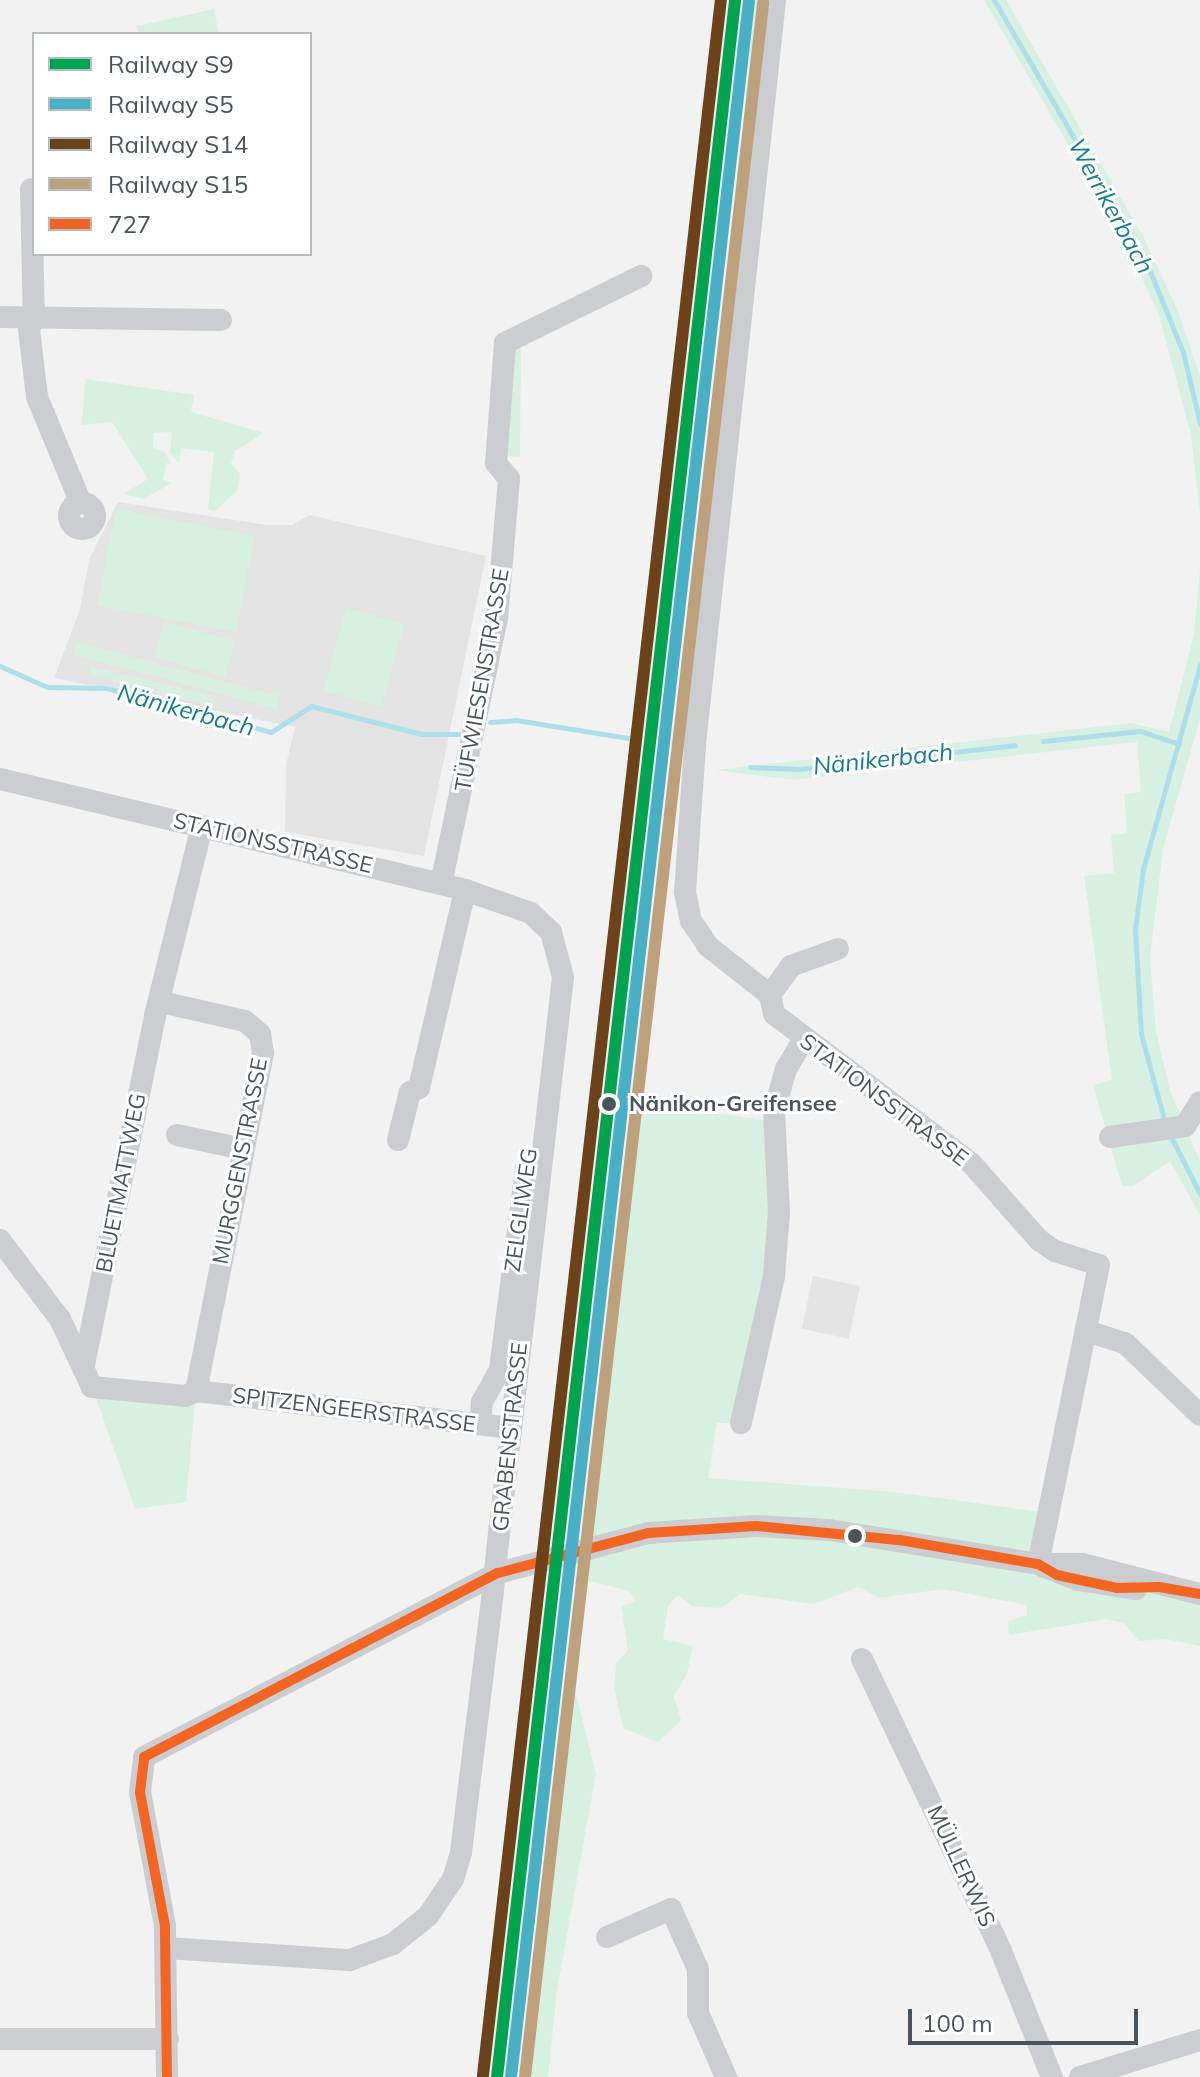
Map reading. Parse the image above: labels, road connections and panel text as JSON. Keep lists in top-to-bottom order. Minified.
{"streets":{"street":["TÜFWIESENSTRASSE","STATIONSSTRASSE","MURGGENSTRASSE","BLUETMATTWEG","ZELGLIWEG","SPITZENGEERSTRASSE","GRABENSTRASSE","MÜLLERWIS"]},"crossings":[["TÜFWIESENSTRASSE","STATIONSSTRASSE"],["STATIONSSTRASSE","BLUETMATTWEG"],["STATIONSSTRASSE","GRABENSTRASSE"],["MURGGENSTRASSE","BLUETMATTWEG"],["MURGGENSTRASSE","SPITZENGEERSTRASSE"],["BLUETMATTWEG","SPITZENGEERSTRASSE"],["ZELGLIWEG","SPITZENGEERSTRASSE"],["ZELGLIWEG","GRABENSTRASSE"],["SPITZENGEERSTRASSE","GRABENSTRASSE"]],"water":["Werrikerbach","Nänikerbach"],"places":["Nänikon-Greifensee"],"lines":["rail line S9","rail line S14","rail line S5","rail line S15","transit line 727"],"legend":["Railway S9","Railway S5","Railway S14","Railway S15","727"],"scale_bar":"100 m"}
